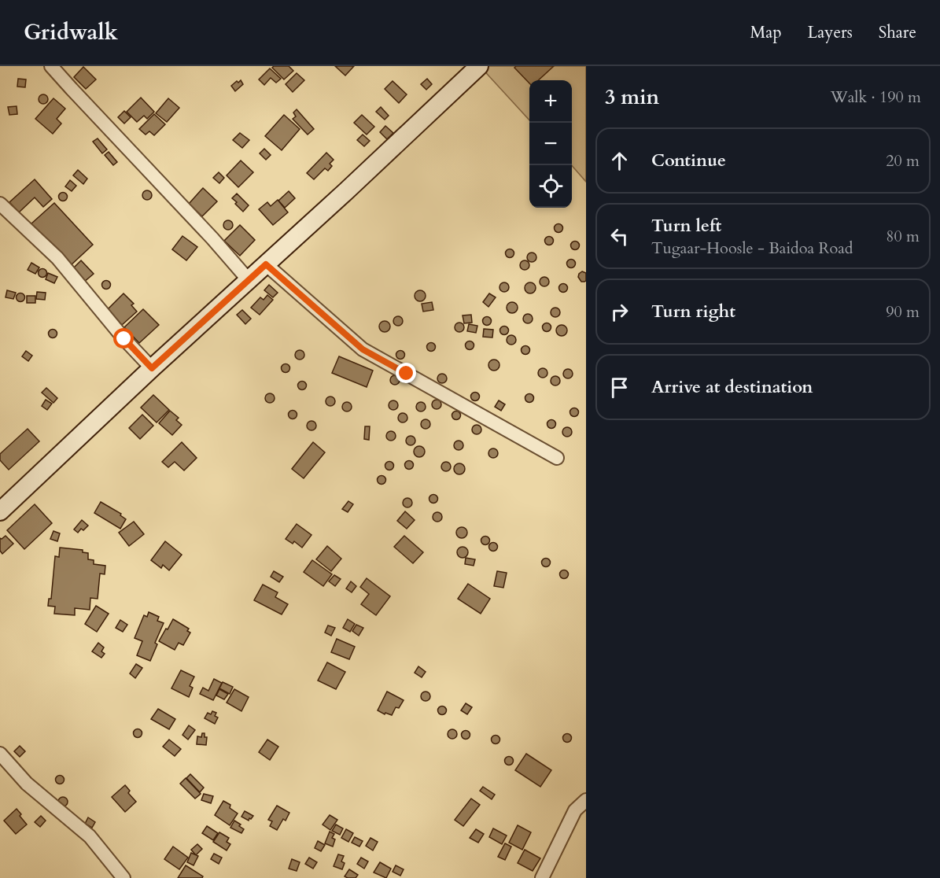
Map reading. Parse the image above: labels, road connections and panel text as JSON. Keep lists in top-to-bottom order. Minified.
{"page":{"header":"Gridwalk","nav":["Map","Layers","Share"],"heading":["3 min","Walk · 190 m"],"map_buttons":["+","−"],"list":[["Continue","20 m"],["Turn left","Tugaar-Hoosle - Baidoa Road","80 m"],["Turn right","90 m"],"Arrive at destination"]}}
